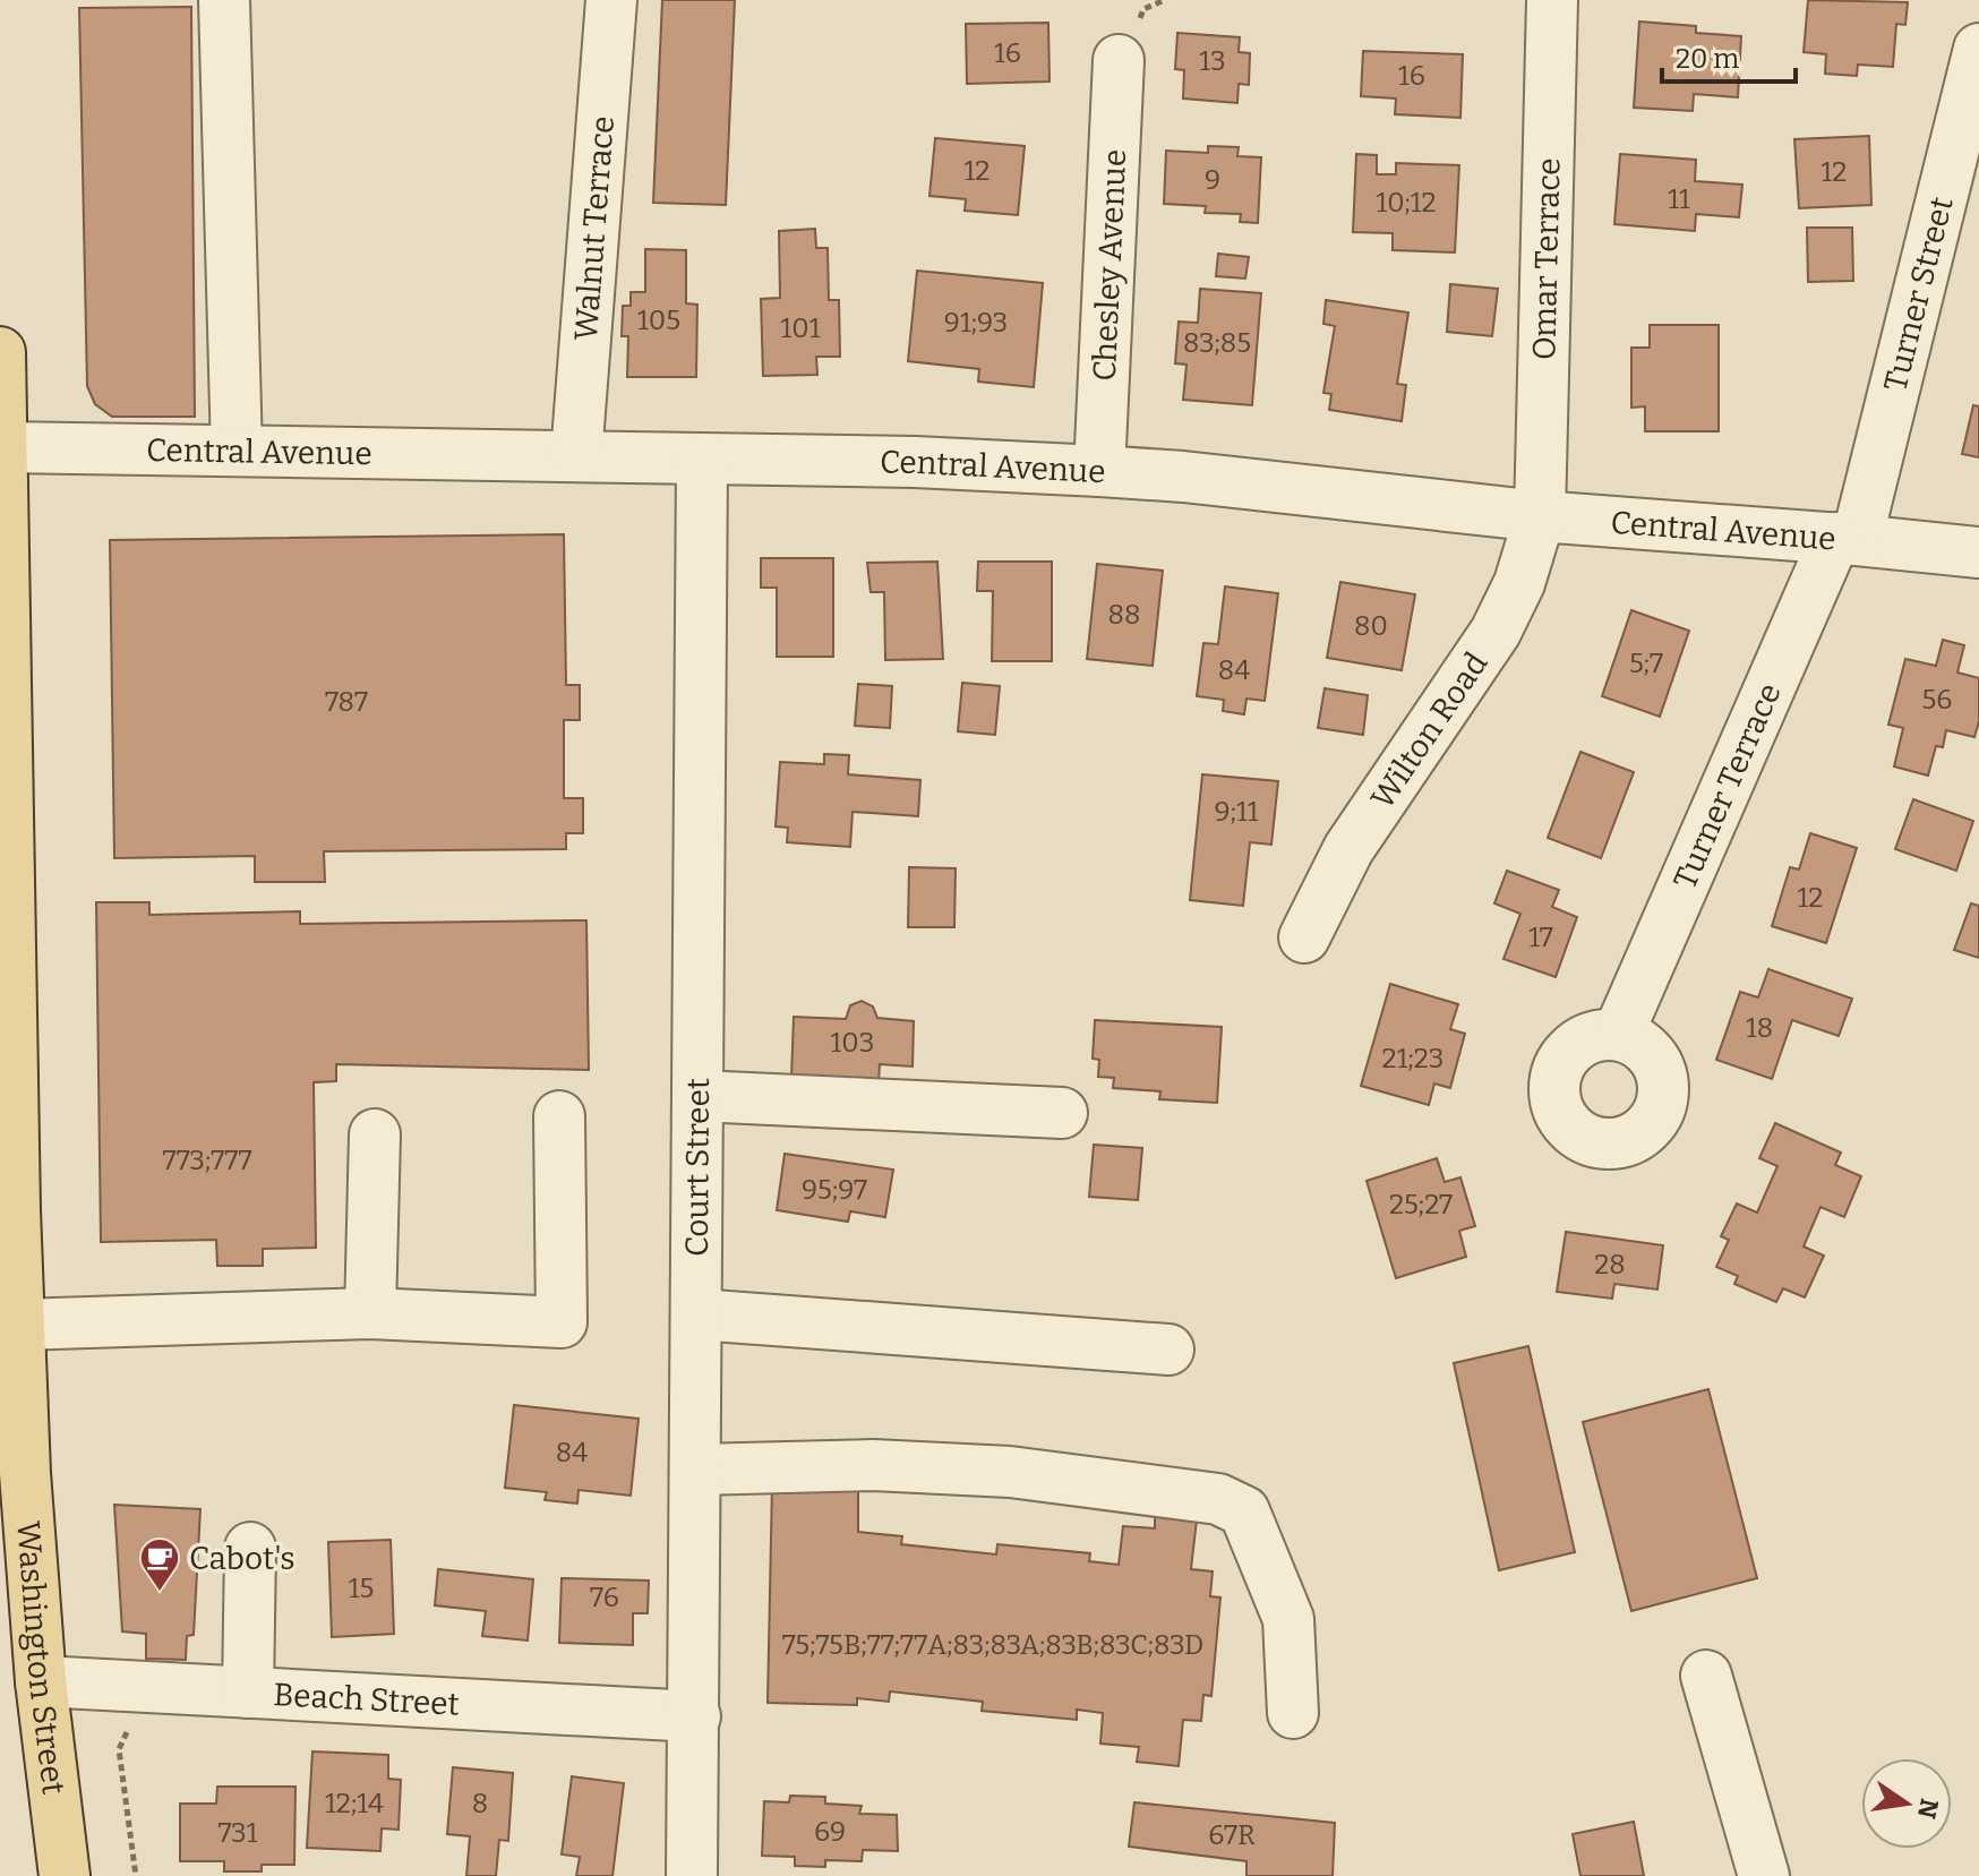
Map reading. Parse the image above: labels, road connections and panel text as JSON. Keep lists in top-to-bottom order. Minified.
{"streets":{"main road":["Washington Street"],"street":["Walnut Terrace","Omar Terrace","Chesley Avenue","Turner Street","Central Avenue","Wilton Road","Turner Terrace","Court Street","Beach Street"]},"crossings":[["Walnut Terrace","Central Avenue"],["Omar Terrace","Central Avenue"],["Omar Terrace","Wilton Road"],["Chesley Avenue","Central Avenue"],["Turner Street","Central Avenue"],["Turner Street","Turner Terrace"],["Central Avenue","Wilton Road"],["Central Avenue","Turner Terrace"],["Central Avenue","Court Street"],["Central Avenue","Washington Street"],["Court Street","Beach Street"],["Washington Street","Beach Street"]],"places":{"cafe":["Cabot's"]},"house_numbers":["16","13","16","12","12","9","11","10;12","105","91;93","101","83;85","88","80","5;7","84","56","787","9;11","12","17","18","103","21;23","773;777","95;97","25;27","28","84","15","76","75;75B;77;77A;83;83A;83B;83C;83D","12;14","8","69","731","67R"],"scale_bar":"20 m","north":"right"}
